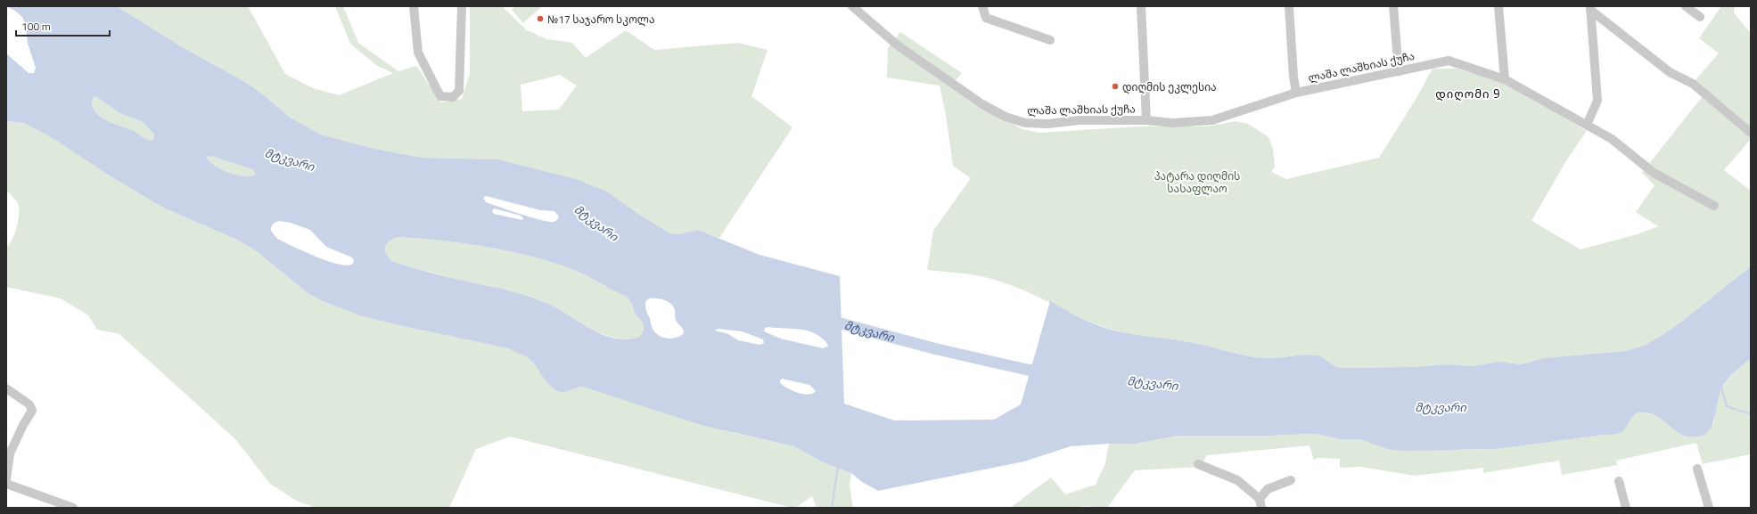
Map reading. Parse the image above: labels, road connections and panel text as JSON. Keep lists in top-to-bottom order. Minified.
{"streets":{"street":["ლაშა ლაშხიას ქუჩა"]},"districts":["დიღომი 9"],"water":["მტკვარი"],"parks":["პატარა დიღმის სასაფლაო"],"places":["№17 საჯარო სკოლა","დიღმის ეკლესია"],"scale_bar":"100 m"}
